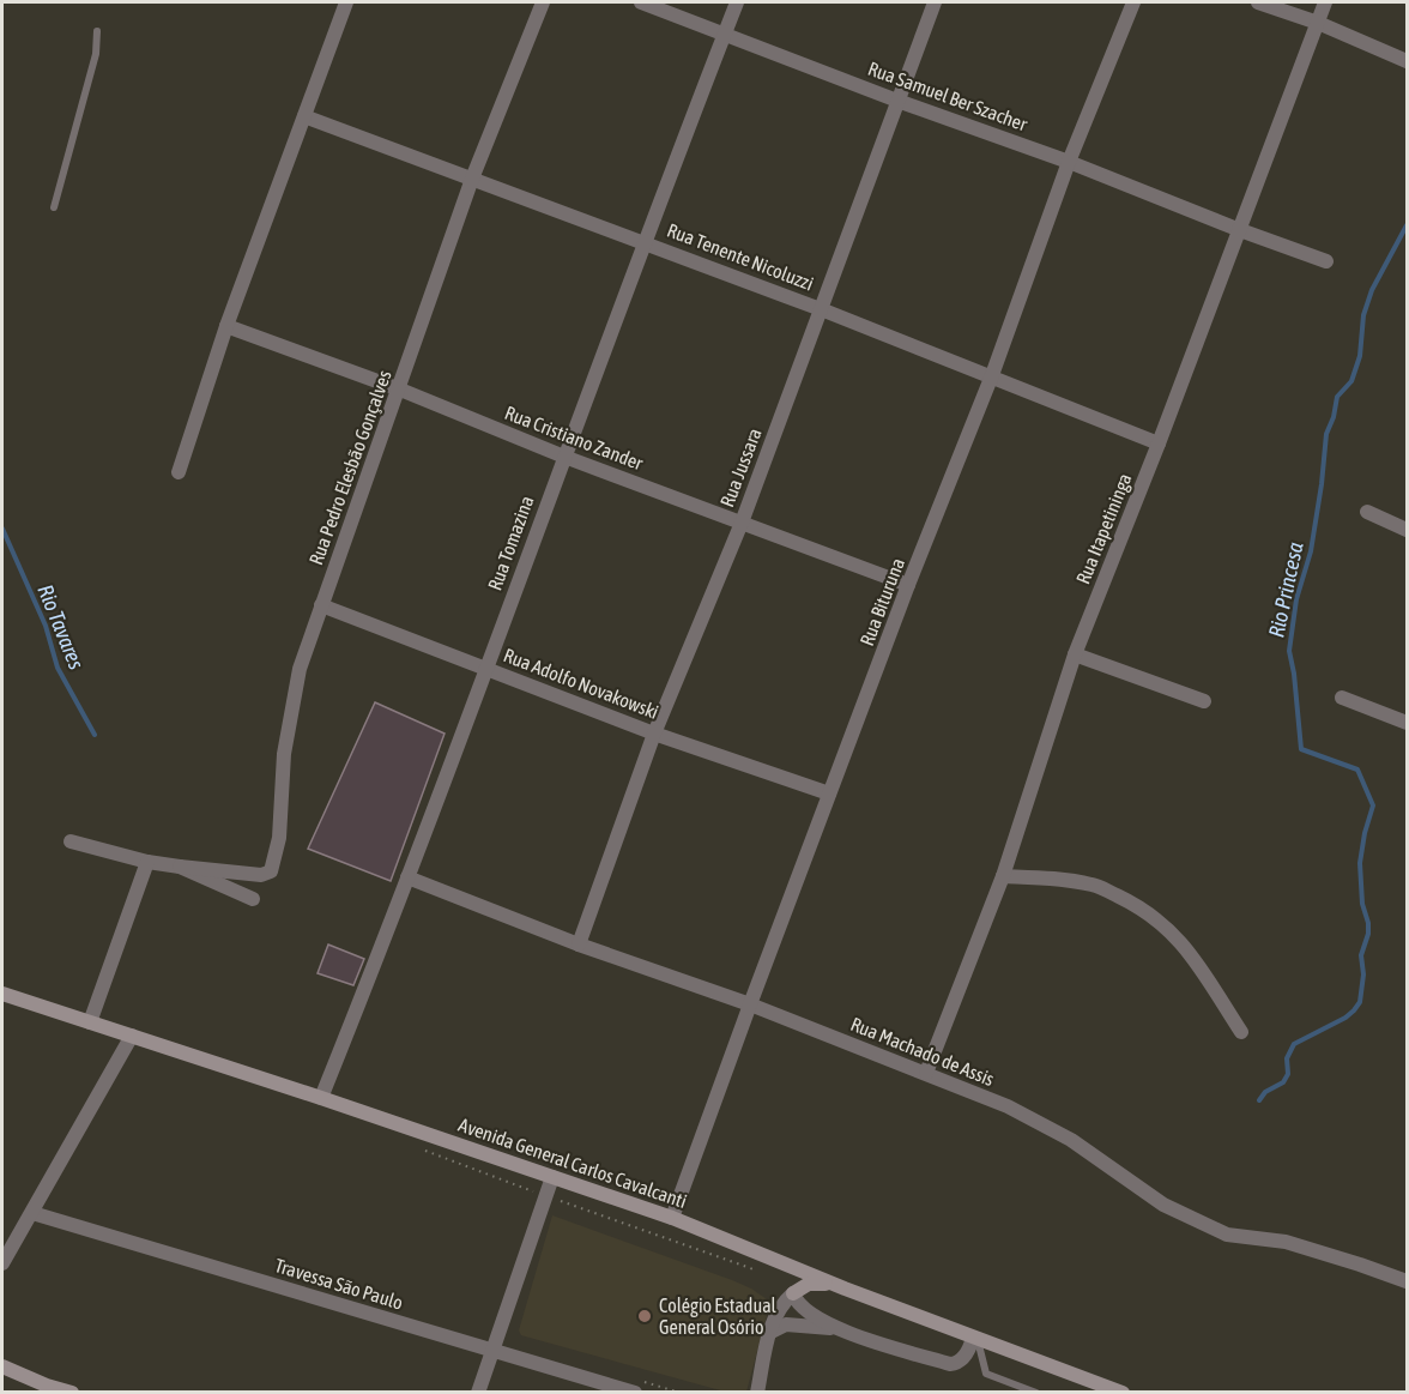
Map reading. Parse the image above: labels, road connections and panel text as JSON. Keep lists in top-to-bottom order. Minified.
{"streets":{"main road":["Avenida General Carlos Cavalcanti"],"street":["Rua Samuel Ber Szacher","Rua Tenente Nicoluzzi","Rua Cristiano Zander","Rua Pedro Elesbão Gonçalves","Rua Jussara","Rua Itapetininga","Rua Tomazina","Rua Bituruna","Rua Adolfo Novakowski","Rua Machado de Assis","Travessa São Paulo"]},"crossings":[["Rua Samuel Ber Szacher","Rua Jussara"],["Rua Samuel Ber Szacher","Rua Itapetininga"],["Rua Samuel Ber Szacher","Rua Tomazina"],["Rua Samuel Ber Szacher","Rua Bituruna"],["Rua Tenente Nicoluzzi","Rua Pedro Elesbão Gonçalves"],["Rua Tenente Nicoluzzi","Rua Jussara"],["Rua Tenente Nicoluzzi","Rua Itapetininga"],["Rua Tenente Nicoluzzi","Rua Tomazina"],["Rua Tenente Nicoluzzi","Rua Bituruna"],["Rua Cristiano Zander","Rua Pedro Elesbão Gonçalves"],["Rua Cristiano Zander","Rua Jussara"],["Rua Cristiano Zander","Rua Tomazina"],["Rua Cristiano Zander","Rua Bituruna"],["Rua Pedro Elesbão Gonçalves","Rua Adolfo Novakowski"],["Rua Jussara","Rua Adolfo Novakowski"],["Rua Jussara","Rua Machado de Assis"],["Rua Itapetininga","Rua Machado de Assis"],["Rua Tomazina","Rua Adolfo Novakowski"],["Rua Tomazina","Rua Machado de Assis"],["Rua Tomazina","Avenida General Carlos Cavalcanti"],["Rua Bituruna","Rua Adolfo Novakowski"],["Rua Bituruna","Rua Machado de Assis"],["Rua Bituruna","Avenida General Carlos Cavalcanti"]],"water":["Rio Princesa","Rio Tavares"],"places":["Colégio Estadual General Osório"]}
